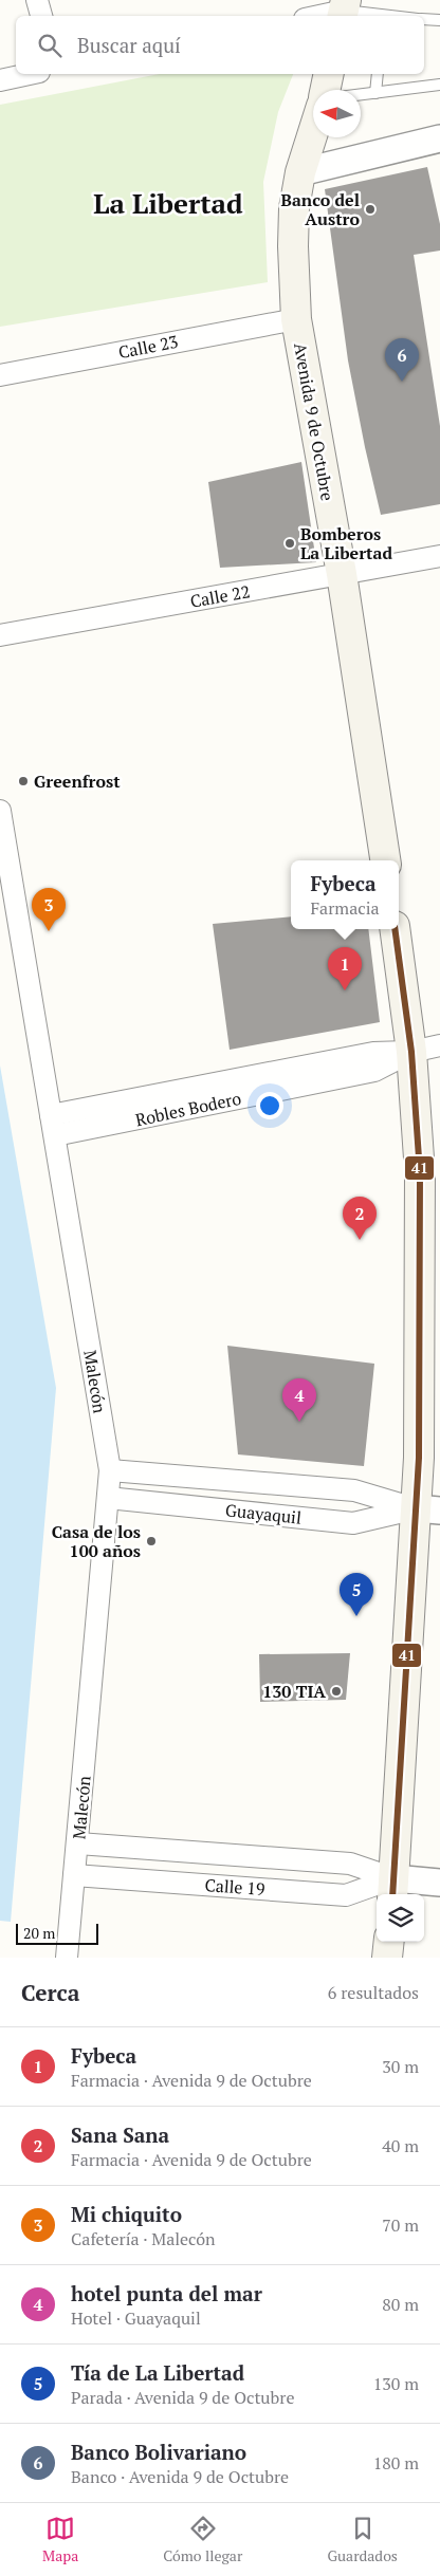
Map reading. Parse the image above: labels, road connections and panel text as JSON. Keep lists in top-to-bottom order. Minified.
{"streets":{"main road":["Avenida 9 de Octubre"],"street":["Calle 23","Calle 22","Robles Bodero","Malecón","Guayaquil","Calle 19"]},"crossings":[["Calle 23","Avenida 9 de Octubre"],["Avenida 9 de Octubre","Calle 22"],["Robles Bodero","Malecón"],["Malecón","Guayaquil"],["Malecón","Calle 19"]],"districts":["La Libertad"],"places":["Banco del Austro","Bomberos La Libertad","Greenfrost","Casa de los 100 años","130 TIA"],"lines":["transit line 41"],"scale_bar":"20 m","north":"left","page":{"search":"Buscar aquí","pins":["6","3","1","2","4","5"],"popup":["Fybeca","Farmacia"],"scale":"20 m","heading":["Cerca","6 resultados"],"list":[{"mark":"1","name":"Fybeca","note":"Farmacia · Avenida 9 de Octubre","value":"30 m"},{"mark":"2","name":"Sana Sana","note":"Farmacia · Avenida 9 de Octubre","value":"40 m"},{"mark":"3","name":"Mi chiquito","note":"Cafetería · Malecón","value":"70 m"},{"mark":"4","name":"hotel punta del mar","note":"Hotel · Guayaquil","value":"80 m"},{"mark":"5","name":"Tía de La Libertad","note":"Parada · Avenida 9 de Octubre","value":"130 m"},{"mark":"6","name":"Banco Bolivariano","note":"Banco · Avenida 9 de Octubre","value":"180 m"}],"nav":["Mapa","Cómo llegar","Guardados"]}}
